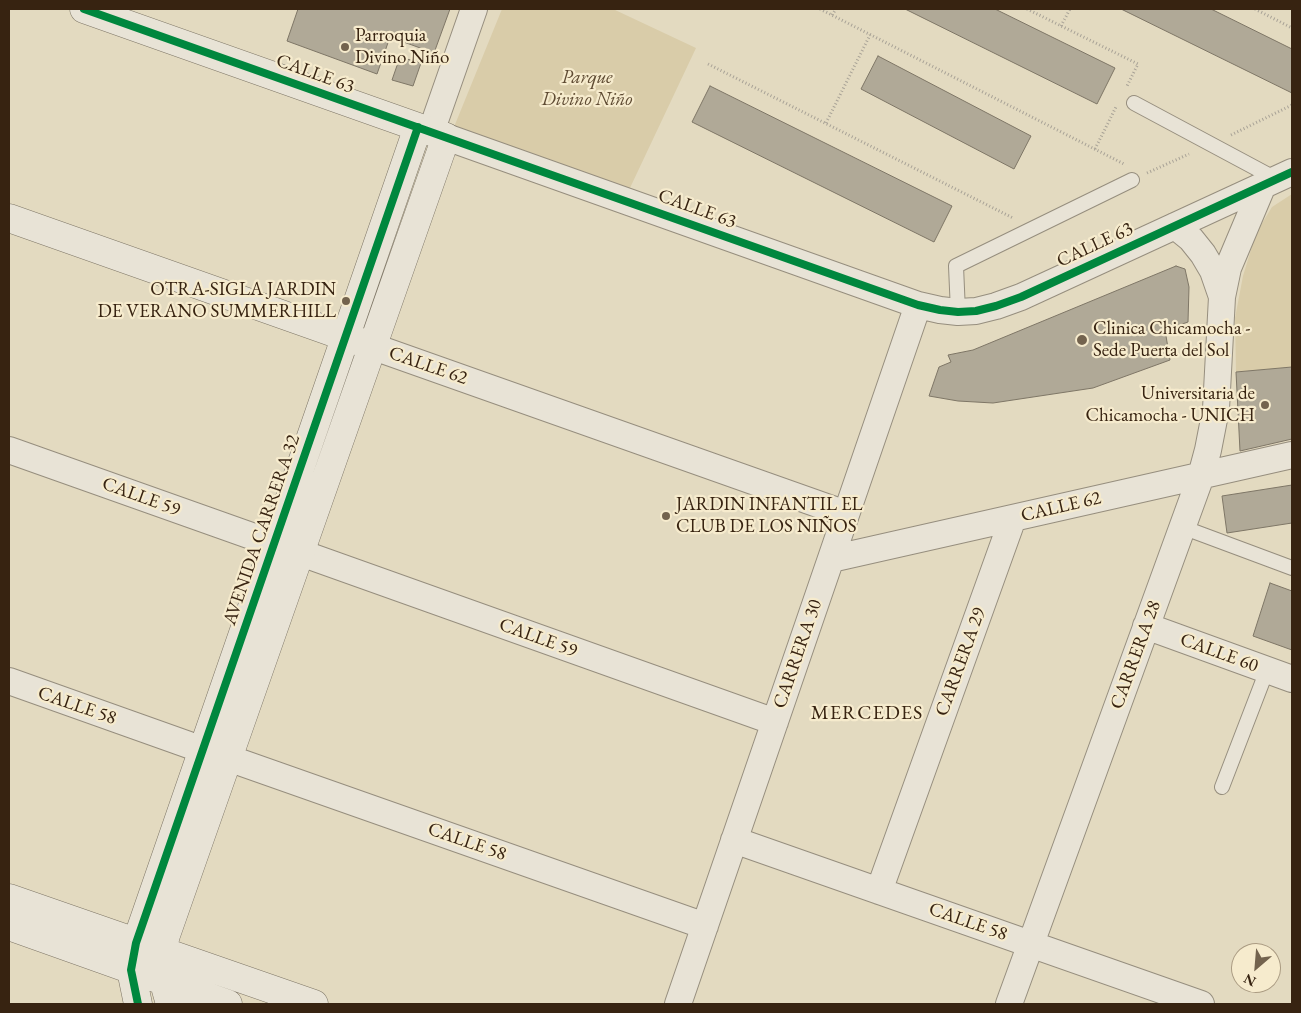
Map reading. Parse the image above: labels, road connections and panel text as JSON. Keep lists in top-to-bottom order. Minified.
{"streets":{"street":["CALLE 63","CALLE 62","CALLE 59","AVENIDA CARRERA 32","CALLE 60","CARRERA 30","CARRERA 28","CARRERA 29","CALLE 58"]},"crossings":[["CALLE 63","AVENIDA CARRERA 32"],["CALLE 63","CARRERA 30"],["CALLE 63","CARRERA 28"],["CALLE 62","AVENIDA CARRERA 32"],["CALLE 62","CARRERA 30"],["CALLE 62","CARRERA 28"],["CALLE 62","CARRERA 29"],["CALLE 59","AVENIDA CARRERA 32"],["CALLE 59","CARRERA 30"],["AVENIDA CARRERA 32","CALLE 58"],["CALLE 60","CARRERA 28"],["CARRERA 30","CALLE 58"],["CARRERA 28","CALLE 58"],["CARRERA 29","CALLE 58"]],"districts":["MERCEDES"],"parks":["Parque Divino Niño"],"places":["Parroquia Divino Niño","OTRA-SIGLA JARDIN DE VERANO SUMMERHILL","Clinica Chicamocha - Sede Puerta del Sol","Universitaria de Chicamocha - UNICH","JARDIN INFANTIL EL CLUB DE LOS NIÑOS"],"north":"bottom left"}
